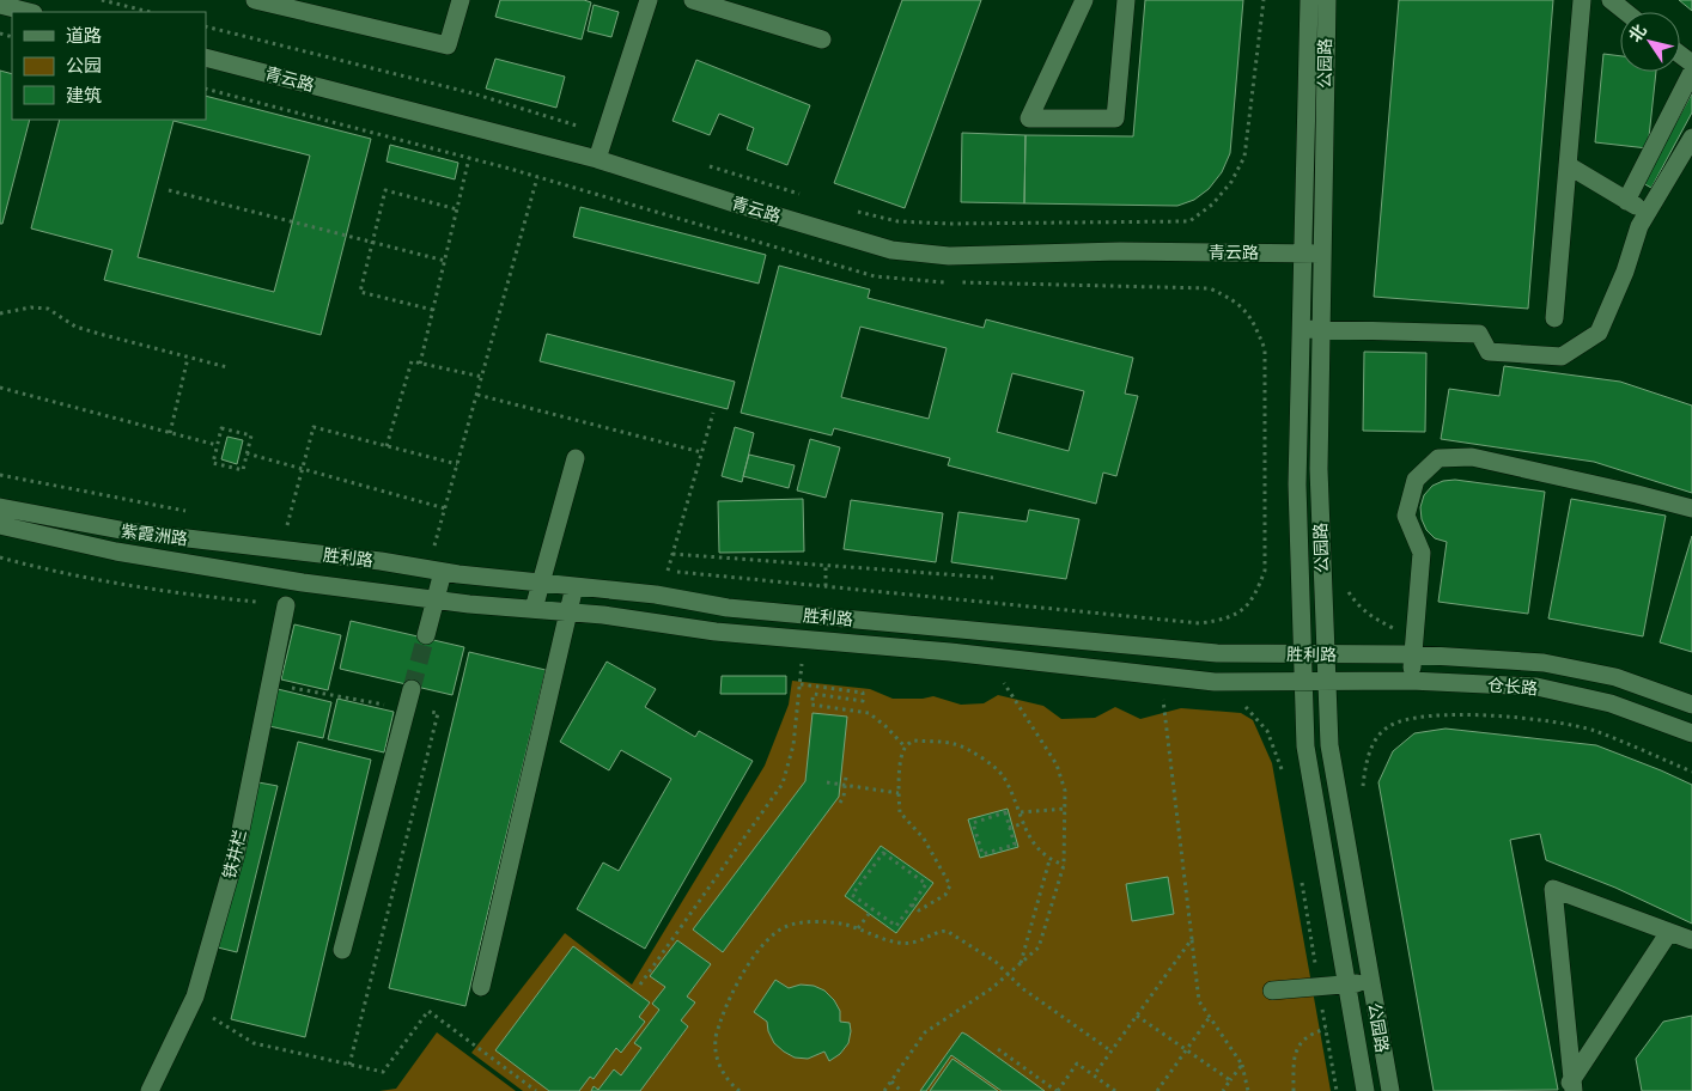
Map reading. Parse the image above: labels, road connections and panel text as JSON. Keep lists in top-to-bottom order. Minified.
{"streets":{"street":["公园路","青云路","紫霞洲路","胜利路","仓长路","铁井栏"]},"crossings":[["公园路","青云路"],["公园路","胜利路"],["公园路","仓长路"],["紫霞洲路","胜利路"],["胜利路","仓长路"]],"legend":["道路","公园","建筑"],"north":"top left"}
